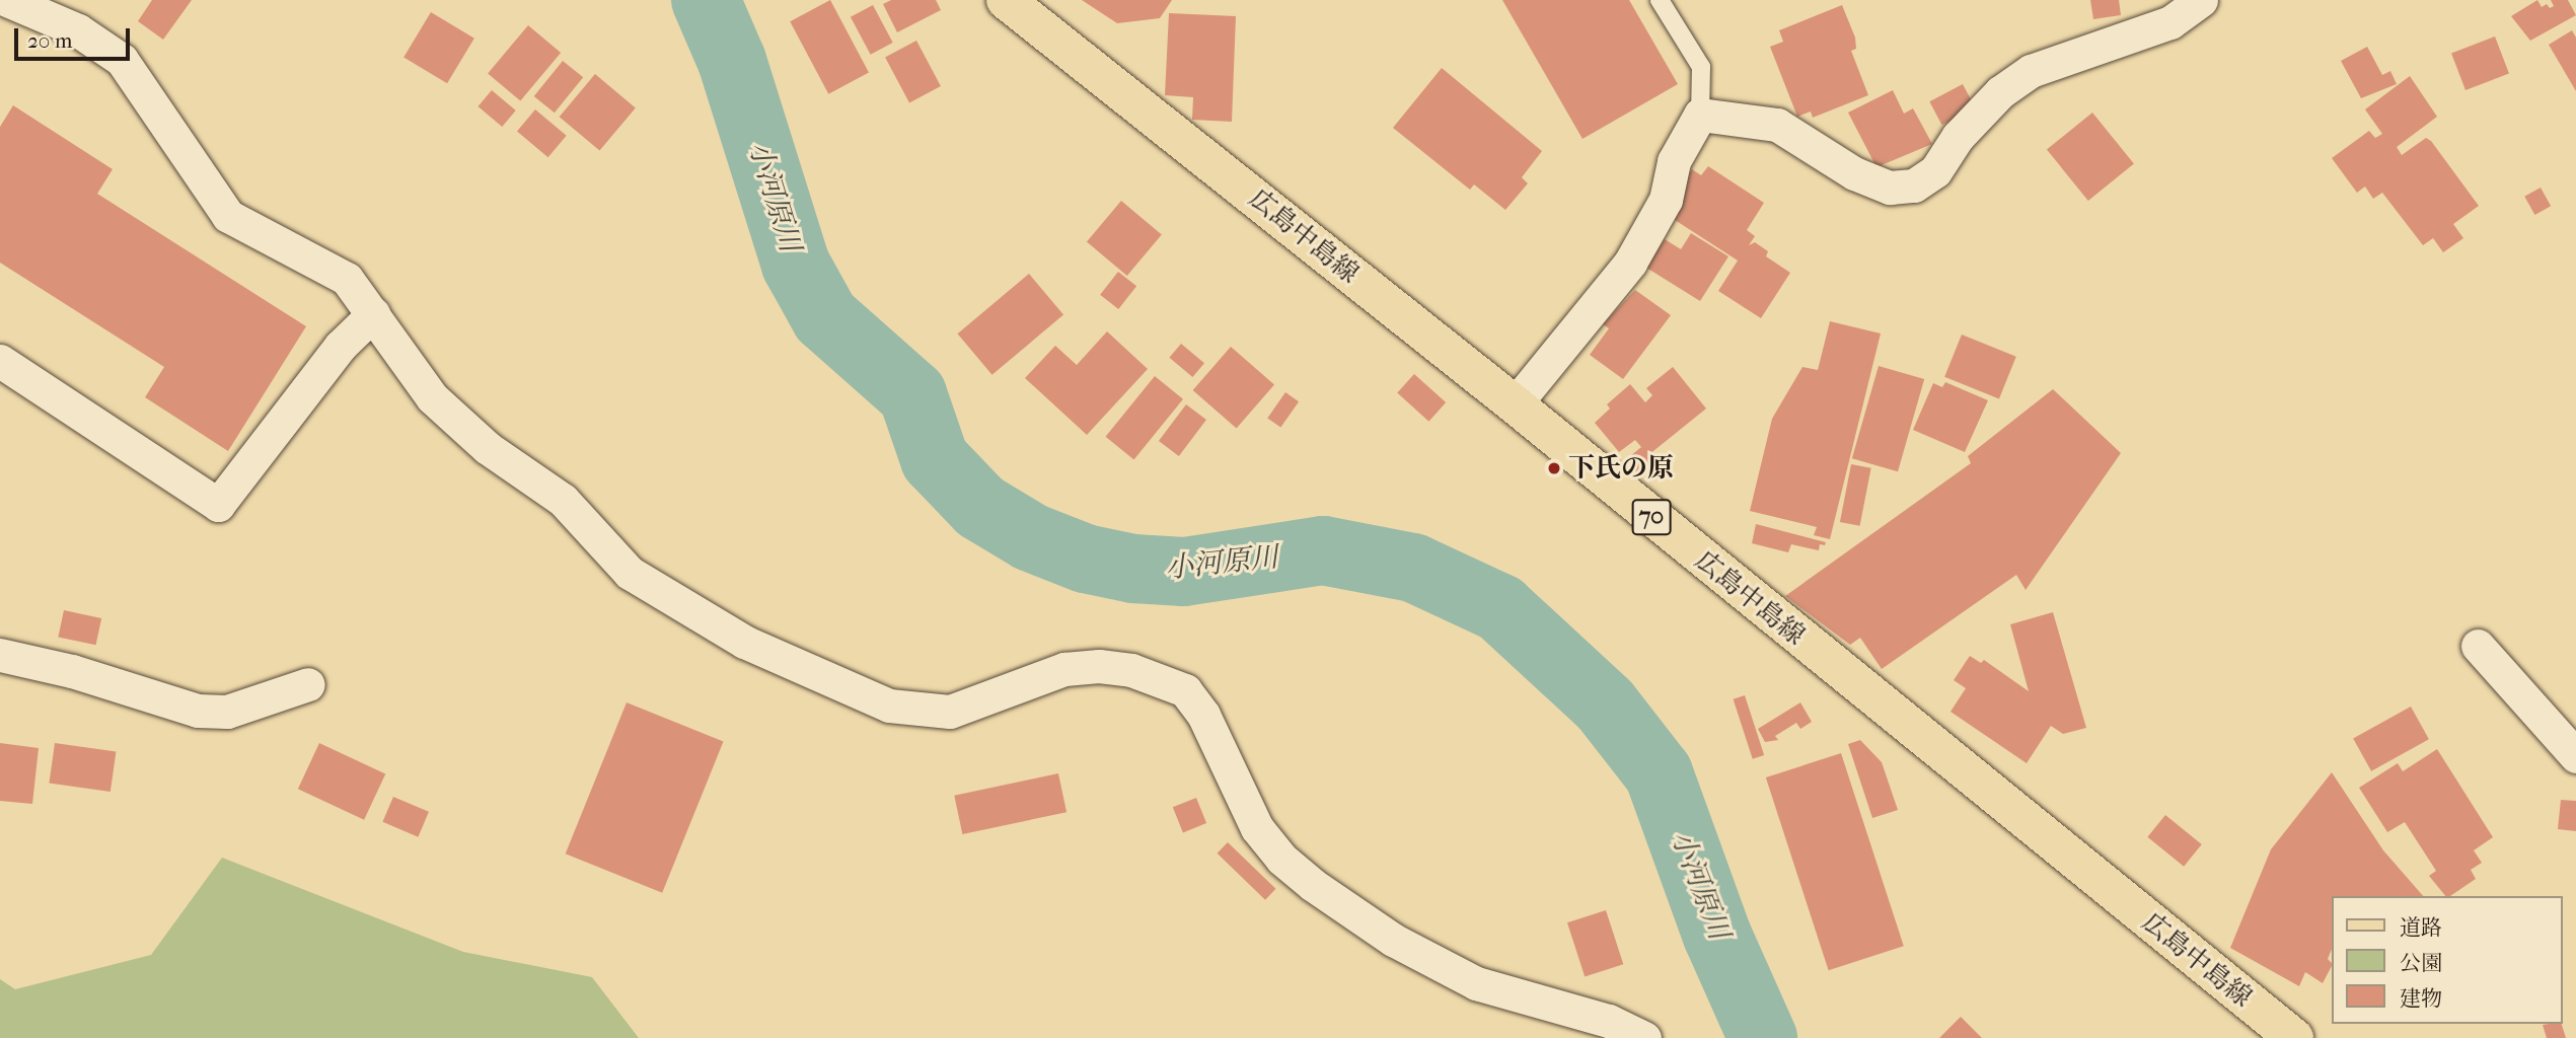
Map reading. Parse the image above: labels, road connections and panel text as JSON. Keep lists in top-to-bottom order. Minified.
{"streets":{"main road":["広島中島線","70"]},"water":["小河原川"],"places":["下氏の原"],"legend":["道路","公園","建物"],"scale_bar":"20 m"}
